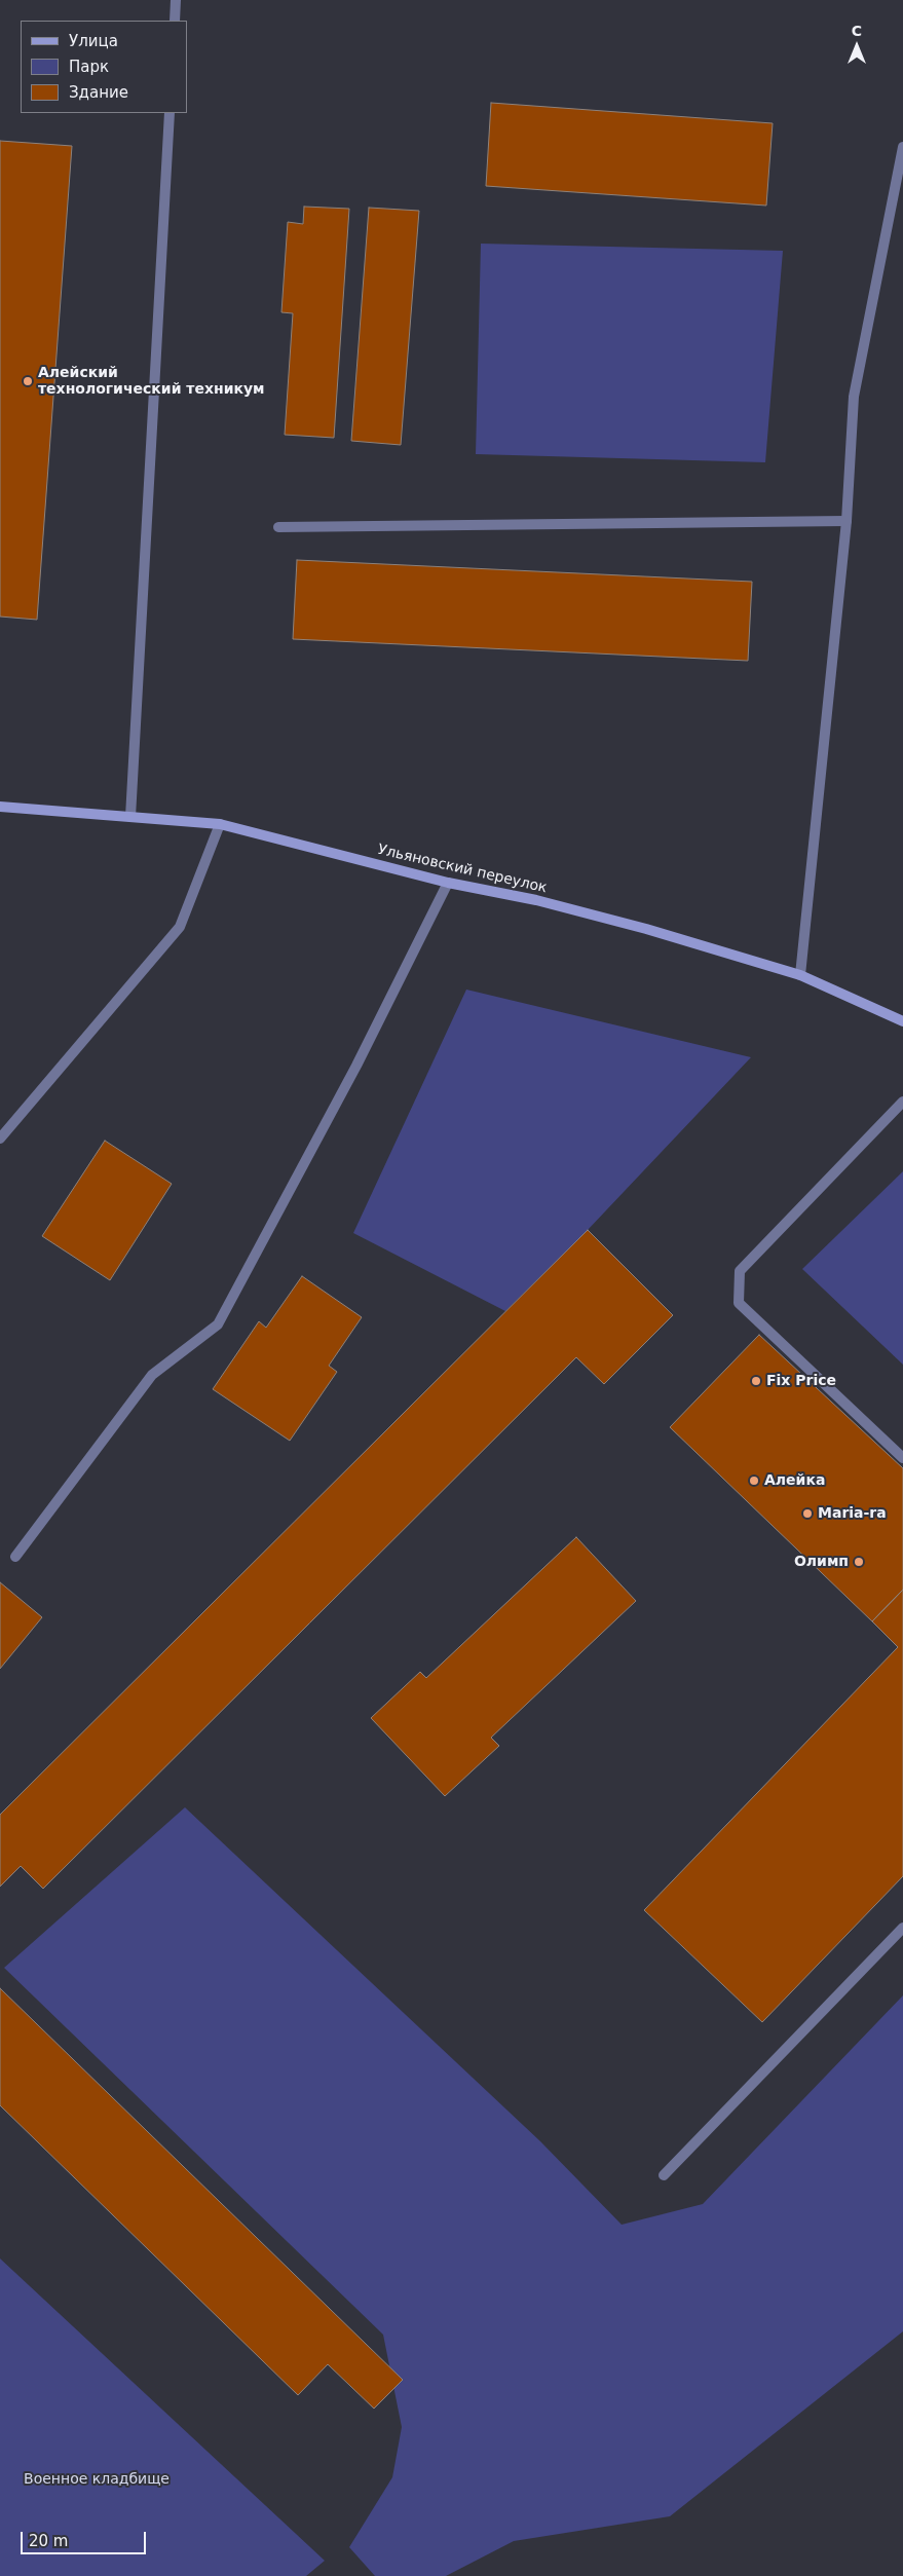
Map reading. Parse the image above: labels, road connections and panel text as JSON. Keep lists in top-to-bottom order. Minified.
{"streets":{"main road":["Ульяновский переулок"]},"parks":["Военное кладбище"],"places":["Алейский технологический техникум","Fix Price","Алейка","Maria-ra","Олимп"],"legend":["Улица","Парк","Здание"],"scale_bar":"20 m","north":"top"}
